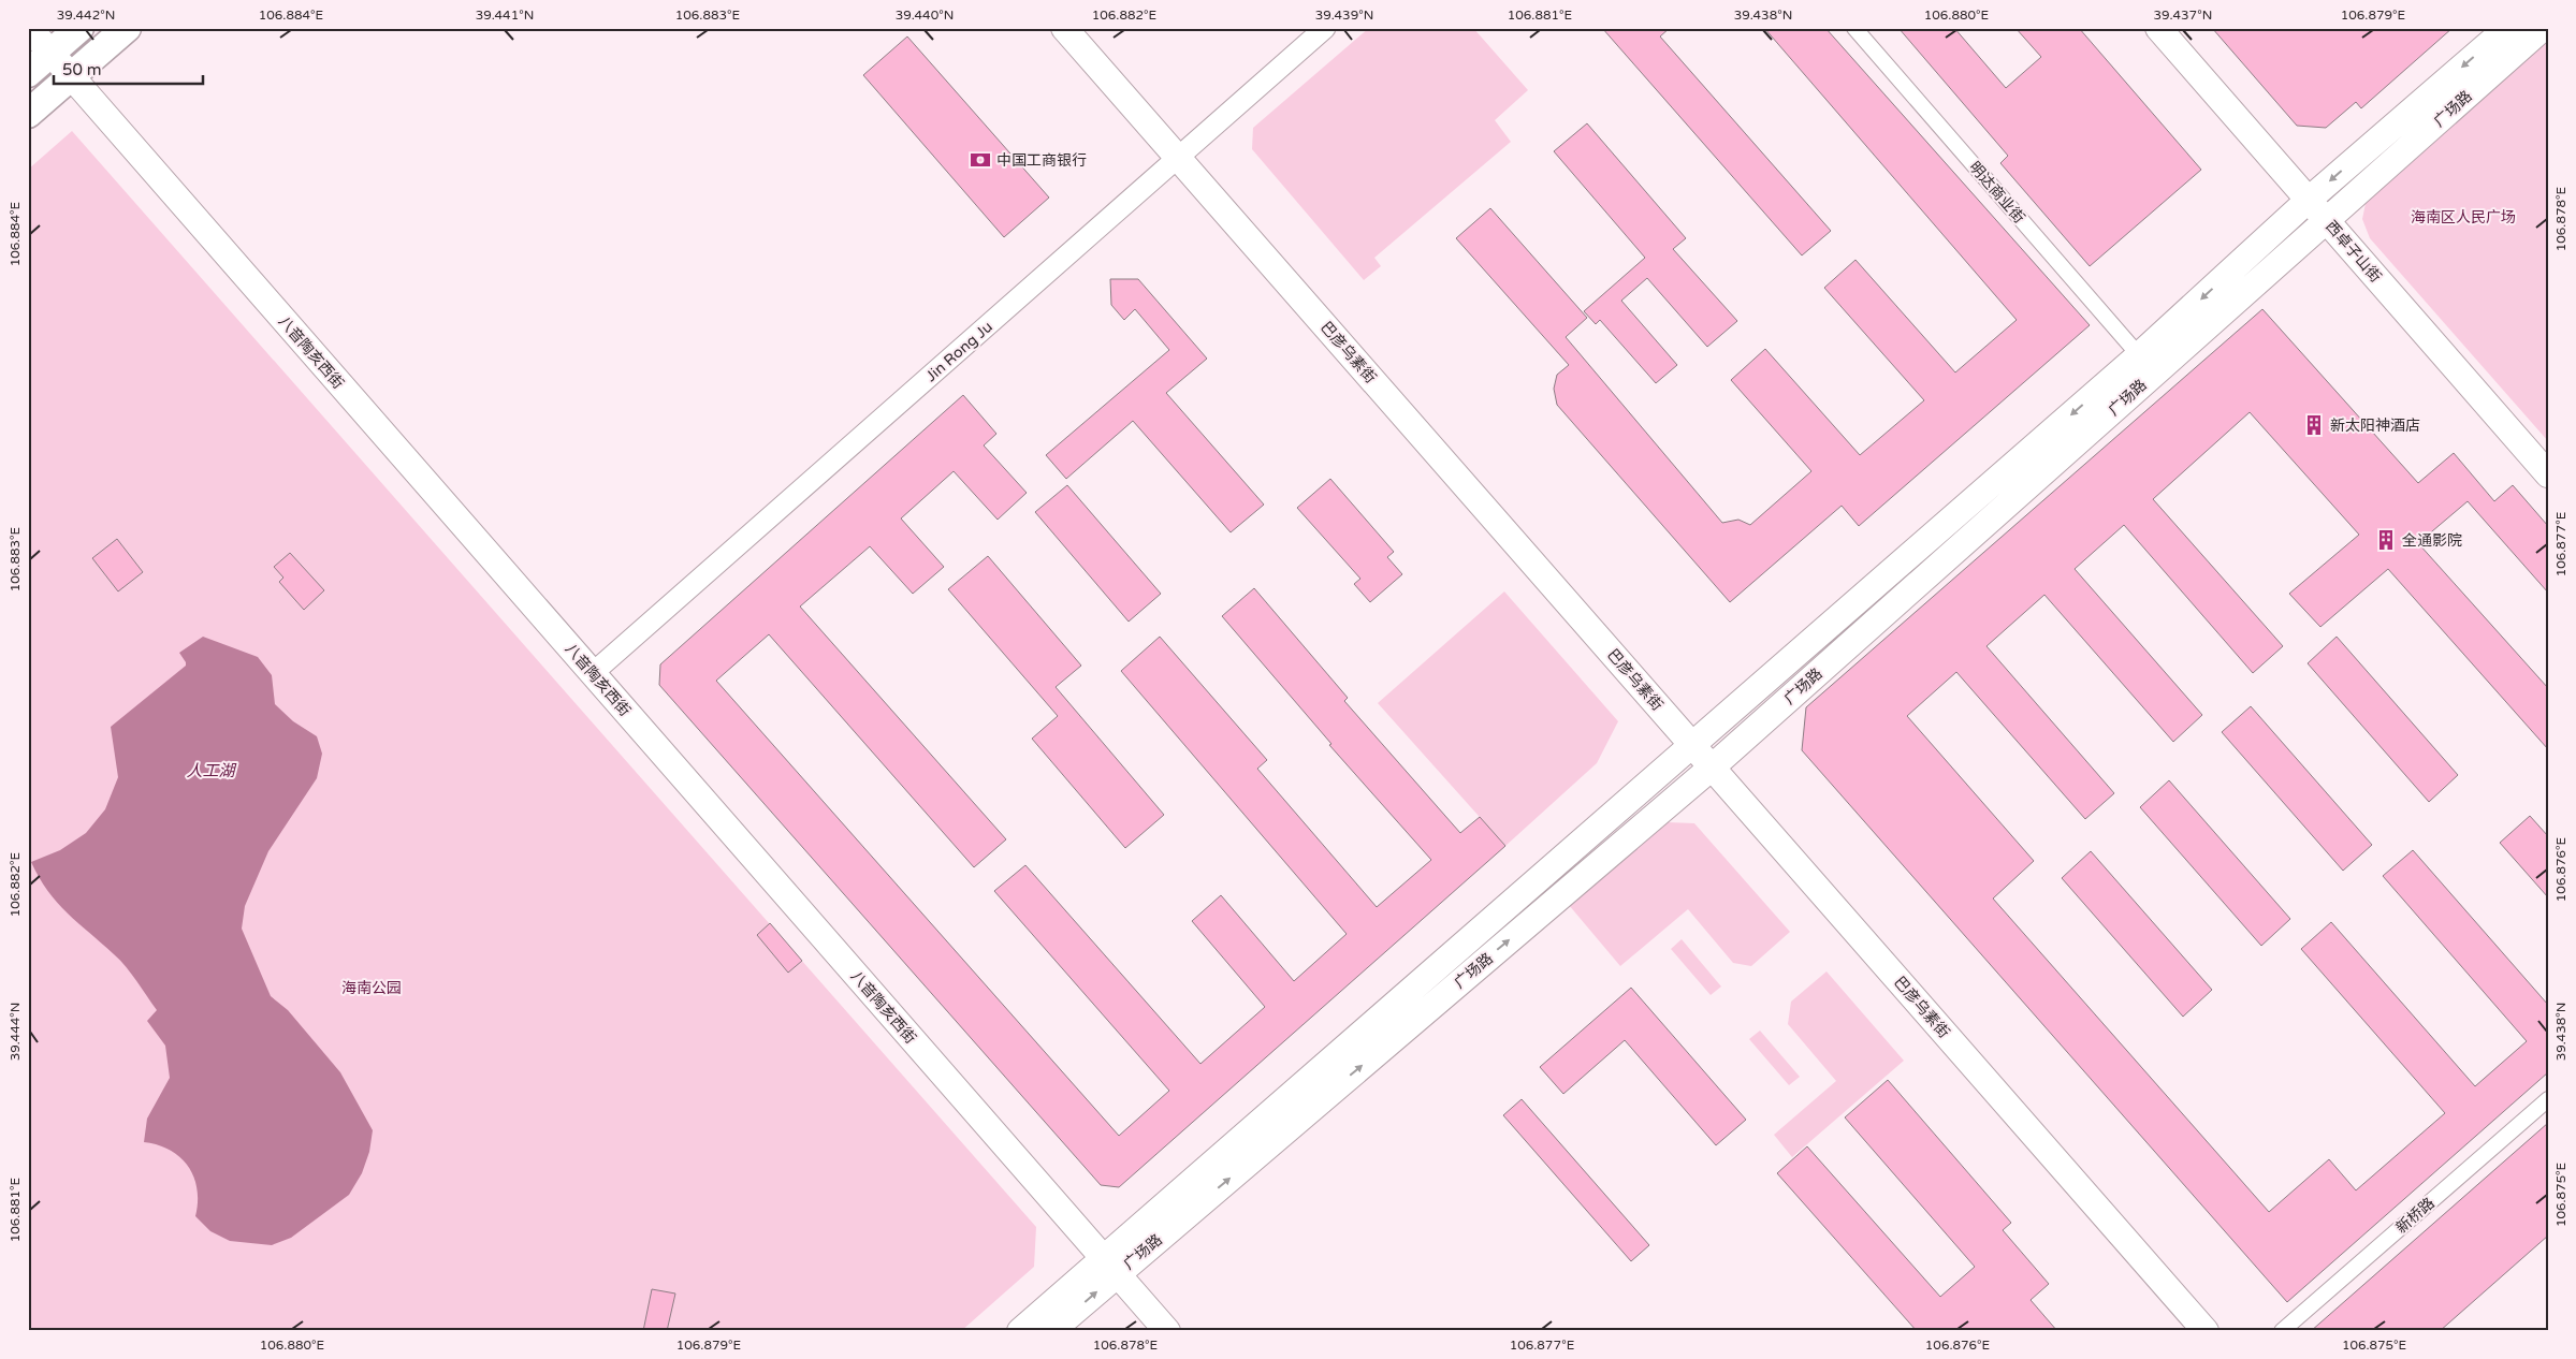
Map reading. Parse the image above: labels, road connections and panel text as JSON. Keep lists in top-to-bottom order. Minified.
{"streets":{"street":["广场路","明达商业街","西卓子山街","Jin Rong Ju","八音陶亥西街","巴彦乌素街","新桥路"]},"crossings":[["广场路","明达商业街"],["广场路","西卓子山街"],["广场路","八音陶亥西街"],["广场路","巴彦乌素街"],["Jin Rong Ju","八音陶亥西街"],["Jin Rong Ju","巴彦乌素街"]],"water":["人工湖"],"parks":["海南区人民广场","海南公园"],"places":{"bank":["中国工商银行"],"building":["新太阳神酒店","全通影院"]},"scale_bar":"50 m","coordinates":["39.442°N","106.884°E","39.441°N","106.883°E","39.440°N","106.882°E","39.439°N","106.881°E","39.438°N","106.880°E","39.437°N","106.879°E","106.878°E","106.877°E","106.876°E","39.444°N","106.875°E"]}
